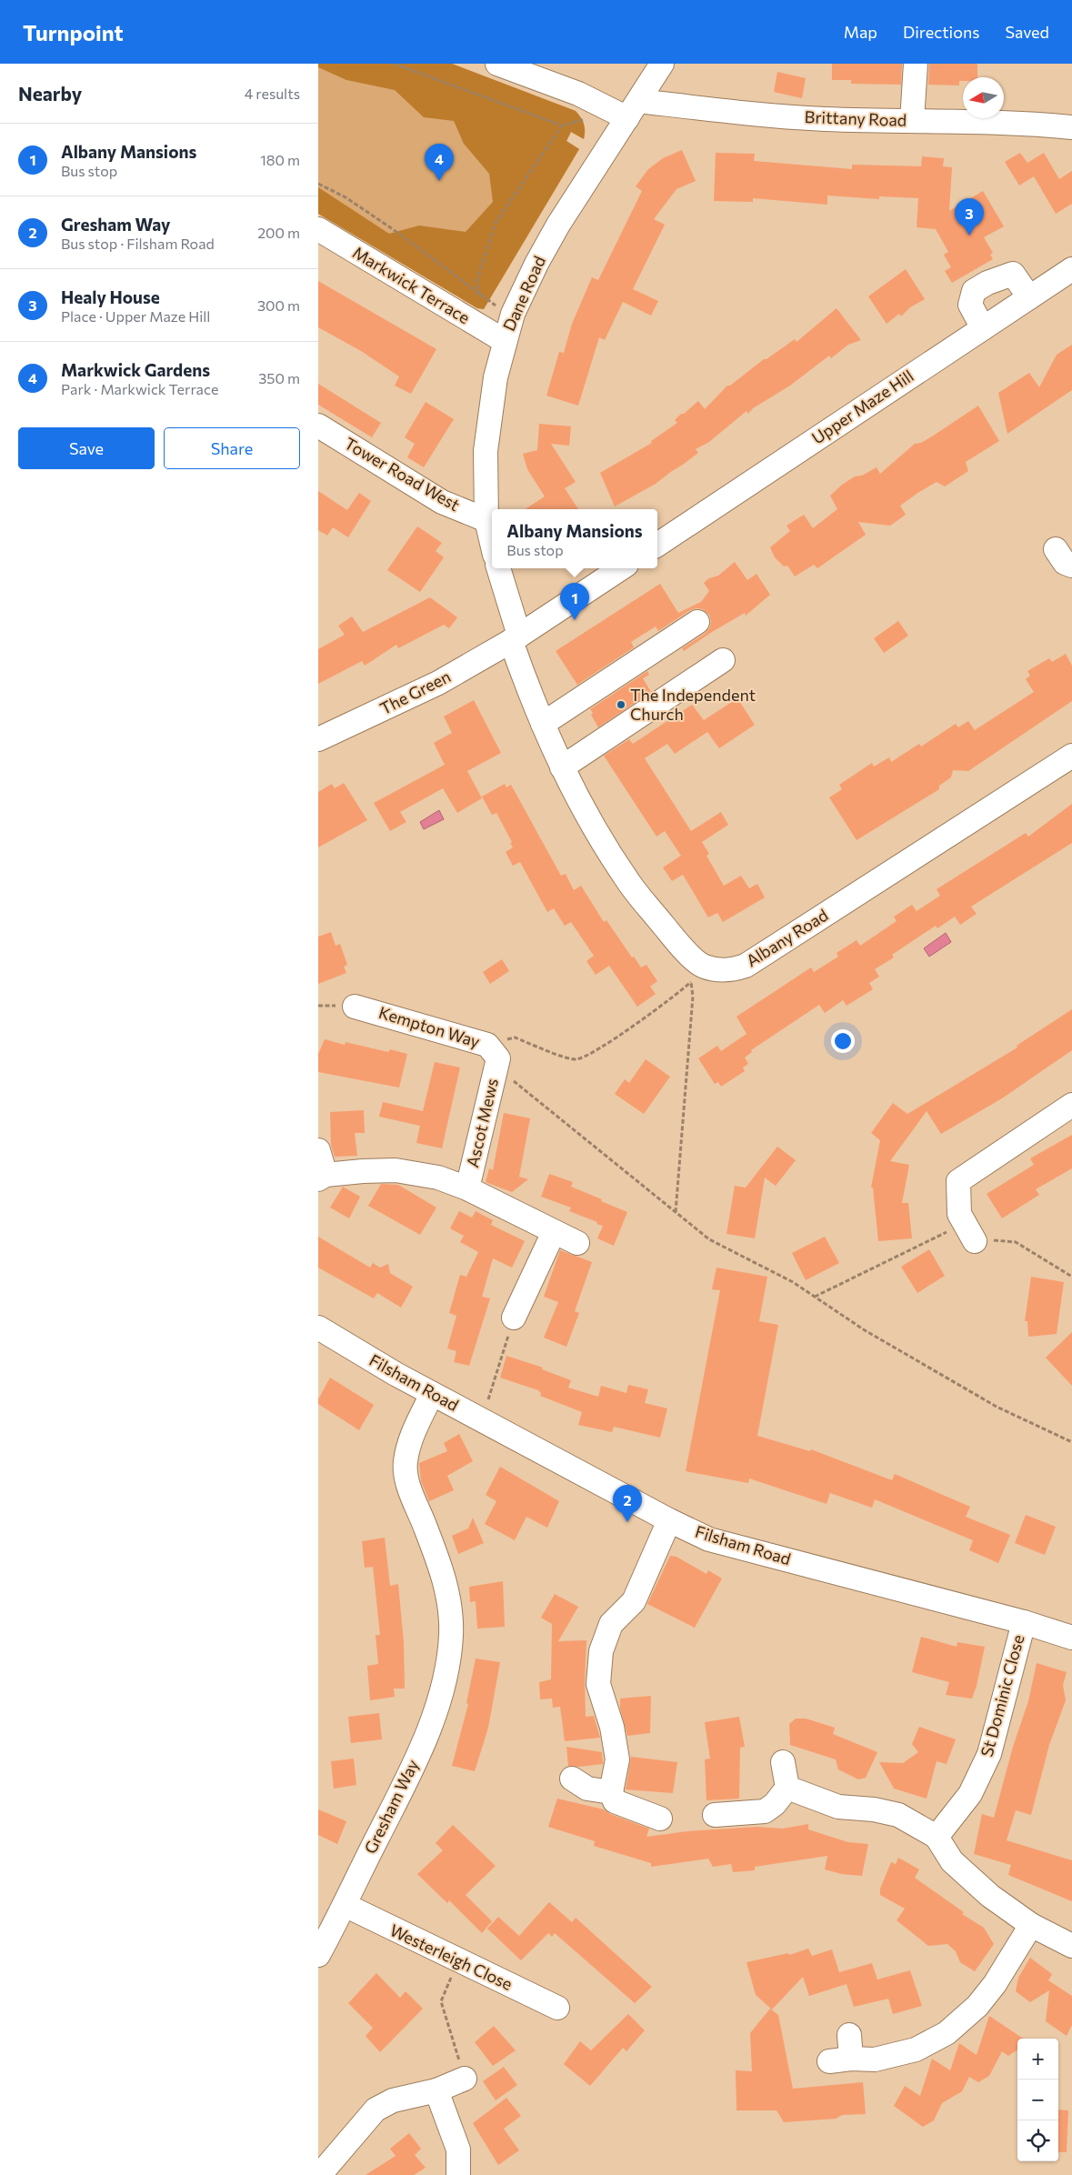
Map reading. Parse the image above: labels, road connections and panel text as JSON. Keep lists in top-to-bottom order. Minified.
{"streets":{"street":["Brittany Road","Markwick Terrace","Dane Road","Upper Maze Hill","Tower Road West","The Green","Albany Road","Kempton Way","Ascot Mews","Filsham Road","St Dominic Close","Gresham Way","Westerleigh Close"]},"crossings":[["Brittany Road","Dane Road"],["Markwick Terrace","Dane Road"],["Dane Road","Tower Road West"],["The Green","Albany Road"],["Kempton Way","Ascot Mews"],["Filsham Road","St Dominic Close"],["Filsham Road","Gresham Way"],["Gresham Way","Westerleigh Close"]],"places":["The Independent Church"],"north":"left","page":{"header":"Turnpoint","nav":["Map","Directions","Saved"],"heading":["Nearby","4 results"],"list":[{"mark":"1","name":"Albany Mansions","note":"Bus stop","value":"180 m"},{"mark":"2","name":"Gresham Way","note":"Bus stop · Filsham Road","value":"200 m"},{"mark":"3","name":"Healy House","note":"Place · Upper Maze Hill","value":"300 m"},{"mark":"4","name":"Markwick Gardens","note":"Park · Markwick Terrace","value":"350 m"}],"pins":["4","3","1","2"],"buttons":["Save","Share"],"popup":["Albany Mansions","Bus stop"],"map_buttons":["+","−"]}}
